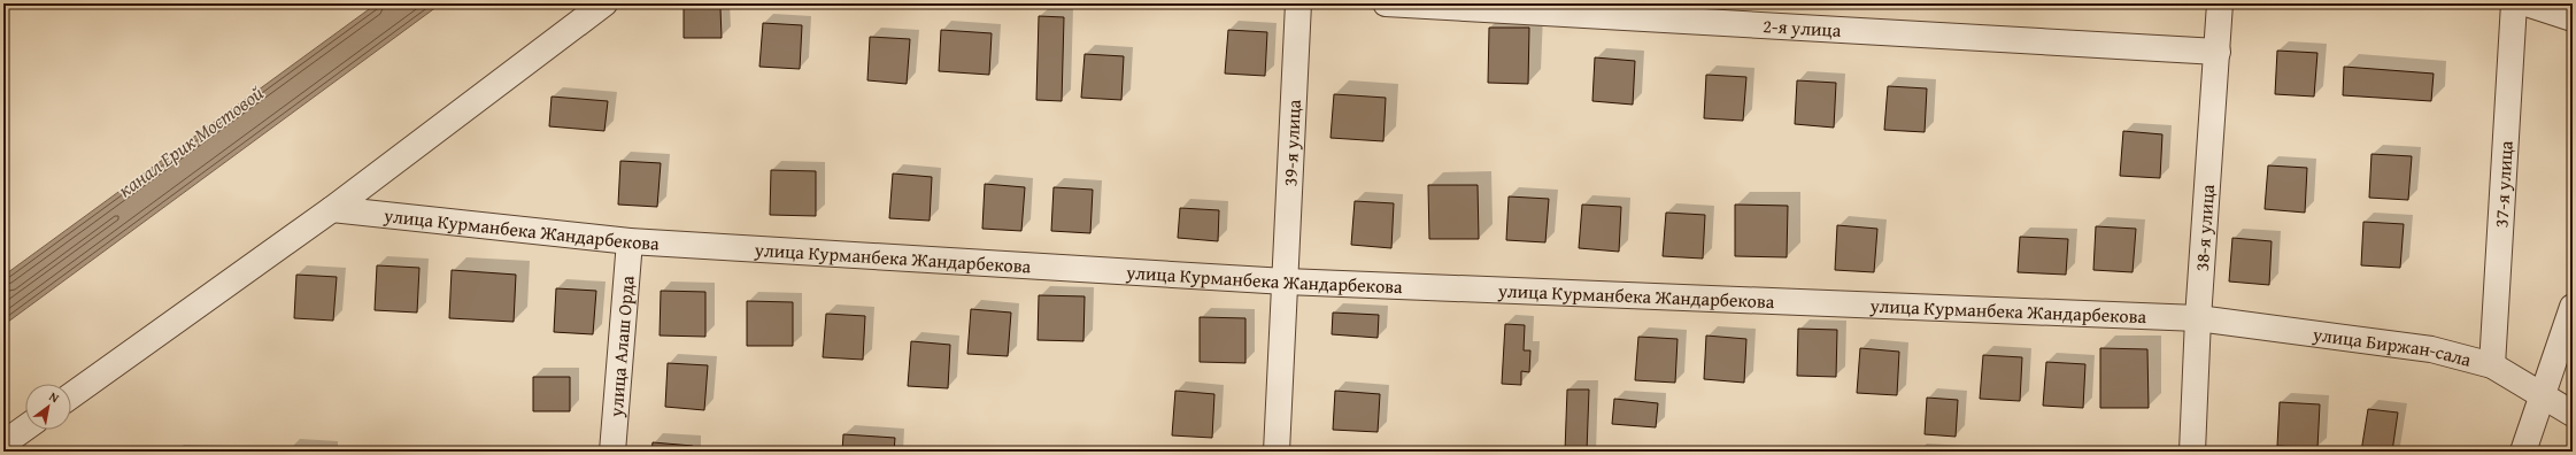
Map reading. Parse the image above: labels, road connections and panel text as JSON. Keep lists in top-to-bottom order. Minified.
{"streets":{"street":["2-я улица","39-я улица","37-я улица","38-я улица","улица Курманбека Жандарбекова","улица Алаш Орда","улица Биржан-сала"]},"crossings":[["2-я улица","38-я улица"],["39-я улица","улица Курманбека Жандарбекова"],["37-я улица","улица Биржан-сала"],["38-я улица","улица Курманбека Жандарбекова"],["38-я улица","улица Биржан-сала"],["улица Курманбека Жандарбекова","улица Алаш Орда"],["улица Курманбека Жандарбекова","улица Биржан-сала"]],"water":["канал Ерик Мостовой"],"north":"top right"}
